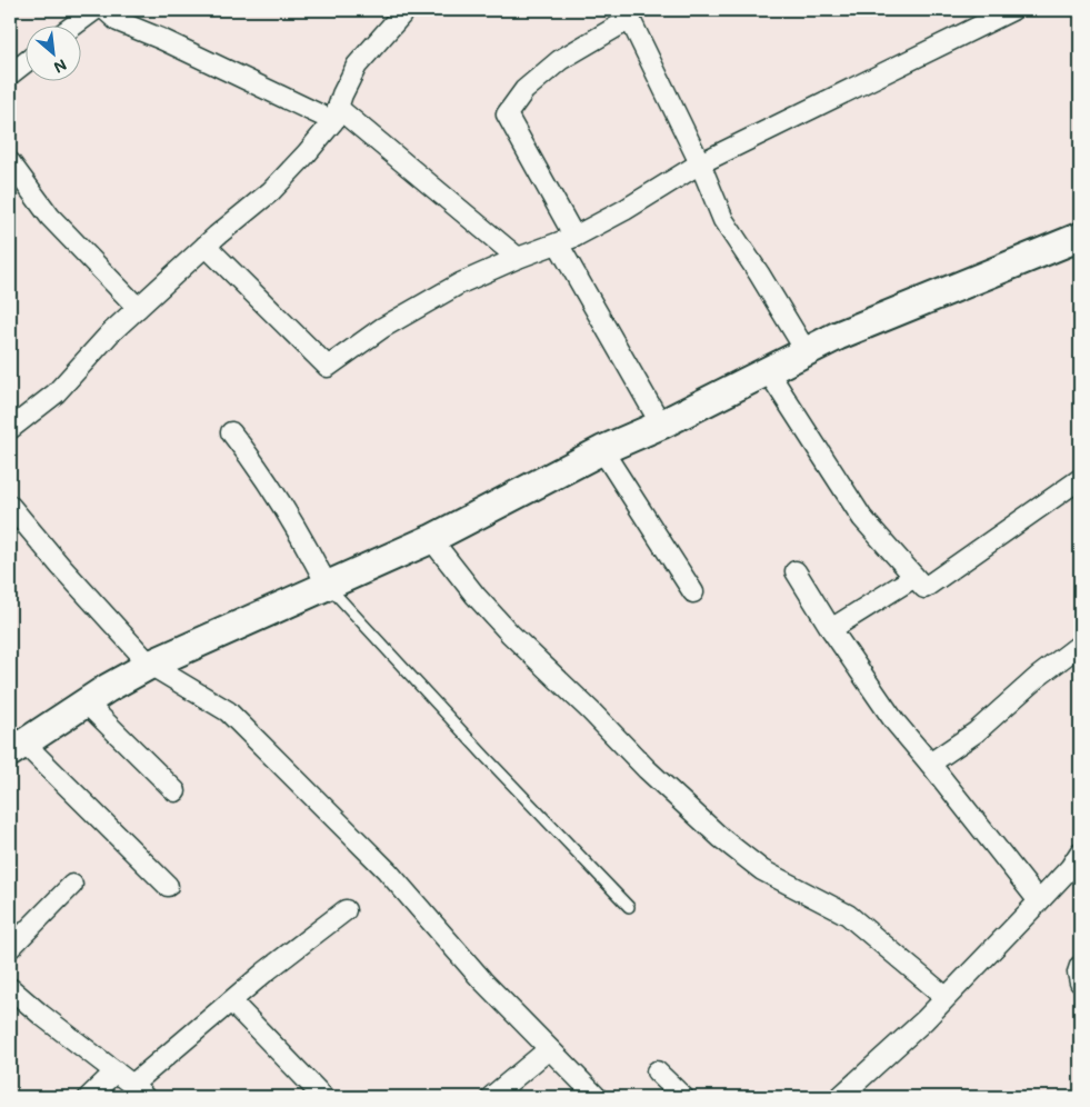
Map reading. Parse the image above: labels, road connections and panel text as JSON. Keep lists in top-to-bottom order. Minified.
{"north":"bottom right"}
